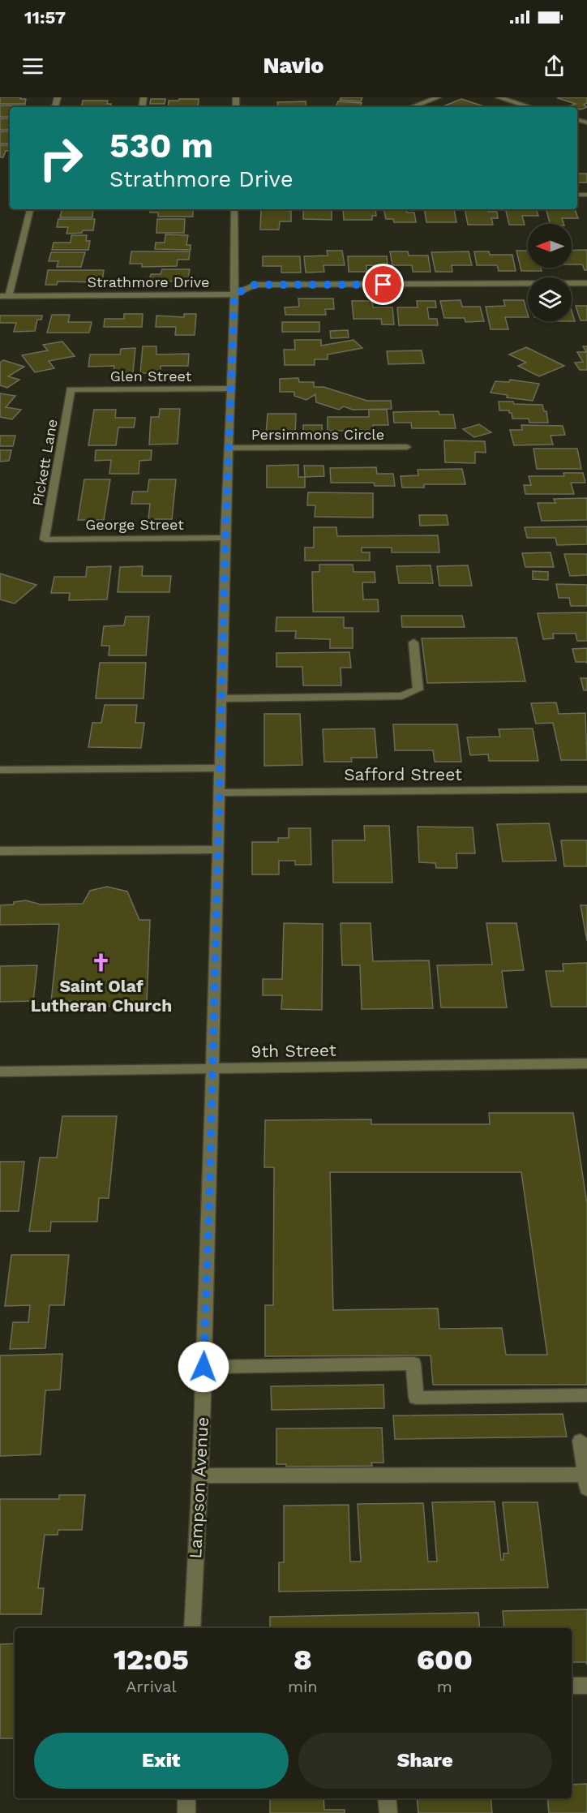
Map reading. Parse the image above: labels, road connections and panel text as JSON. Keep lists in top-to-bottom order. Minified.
{"streets":{"street":["Strathmore Drive","Glen Street","Persimmons Circle","Pickett Lane","George Street","Safford Street","9th Street","Lampson Avenue"]},"crossings":[["Strathmore Drive","Lampson Avenue"],["Glen Street","Pickett Lane"],["Glen Street","Lampson Avenue"],["Persimmons Circle","Lampson Avenue"],["Pickett Lane","George Street"],["George Street","Lampson Avenue"],["Safford Street","Lampson Avenue"],["9th Street","Lampson Avenue"]],"places":{"church":["Saint Olaf Lutheran Church"]},"north":"left","page":{"status":"11:57","header":"Navio","turn":["530 m","Strathmore Drive"],"eta":["12:05","Arrival","8","min","600","m"],"buttons":["Exit","Share"]}}
